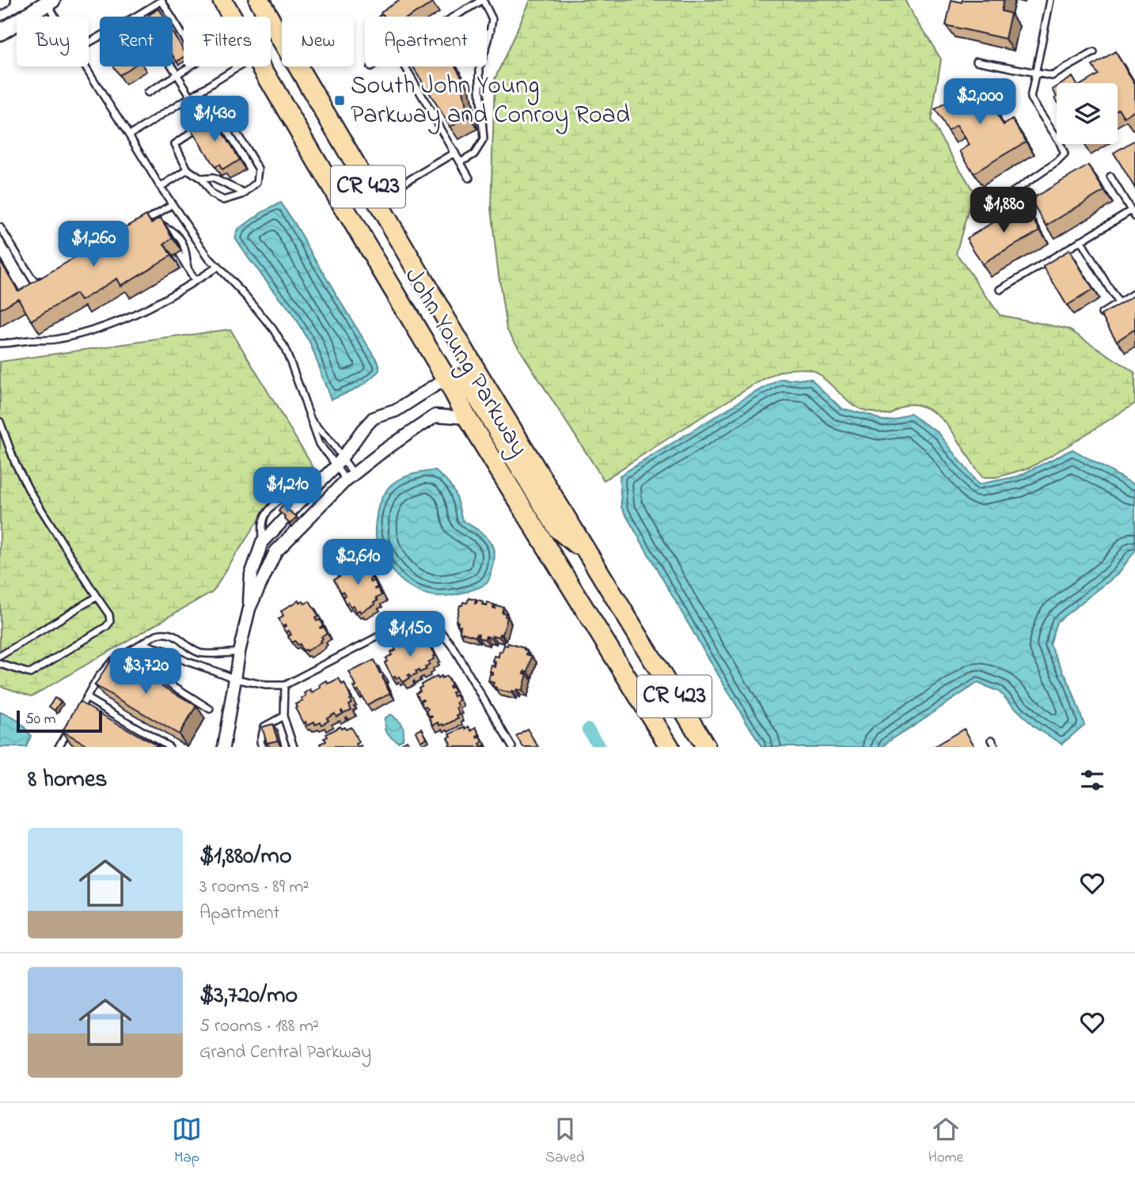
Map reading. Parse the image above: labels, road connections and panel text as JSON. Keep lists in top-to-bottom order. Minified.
{"streets":{"highway":["CR 423","John Young Parkway"]},"places":{"transit":["South John Young Parkway and Conroy Road"]},"scale_bar":"50 m","page":{"chip":["Buy","Rent","Filters","New","Apartment"],"price":["$2,000","$1,430","$1,880","$1,260","$1,210","$2,610","$1,150","$3,720"],"scale":"50 m","heading":"8 homes","list":[{"name":"$1,880/mo","note":"3 rooms · 89 m² · Apartment"},{"name":"$3,720/mo","note":"5 rooms · 188 m² · Grand Central Parkway"}],"tabs":["Map","Saved","Home"]}}
